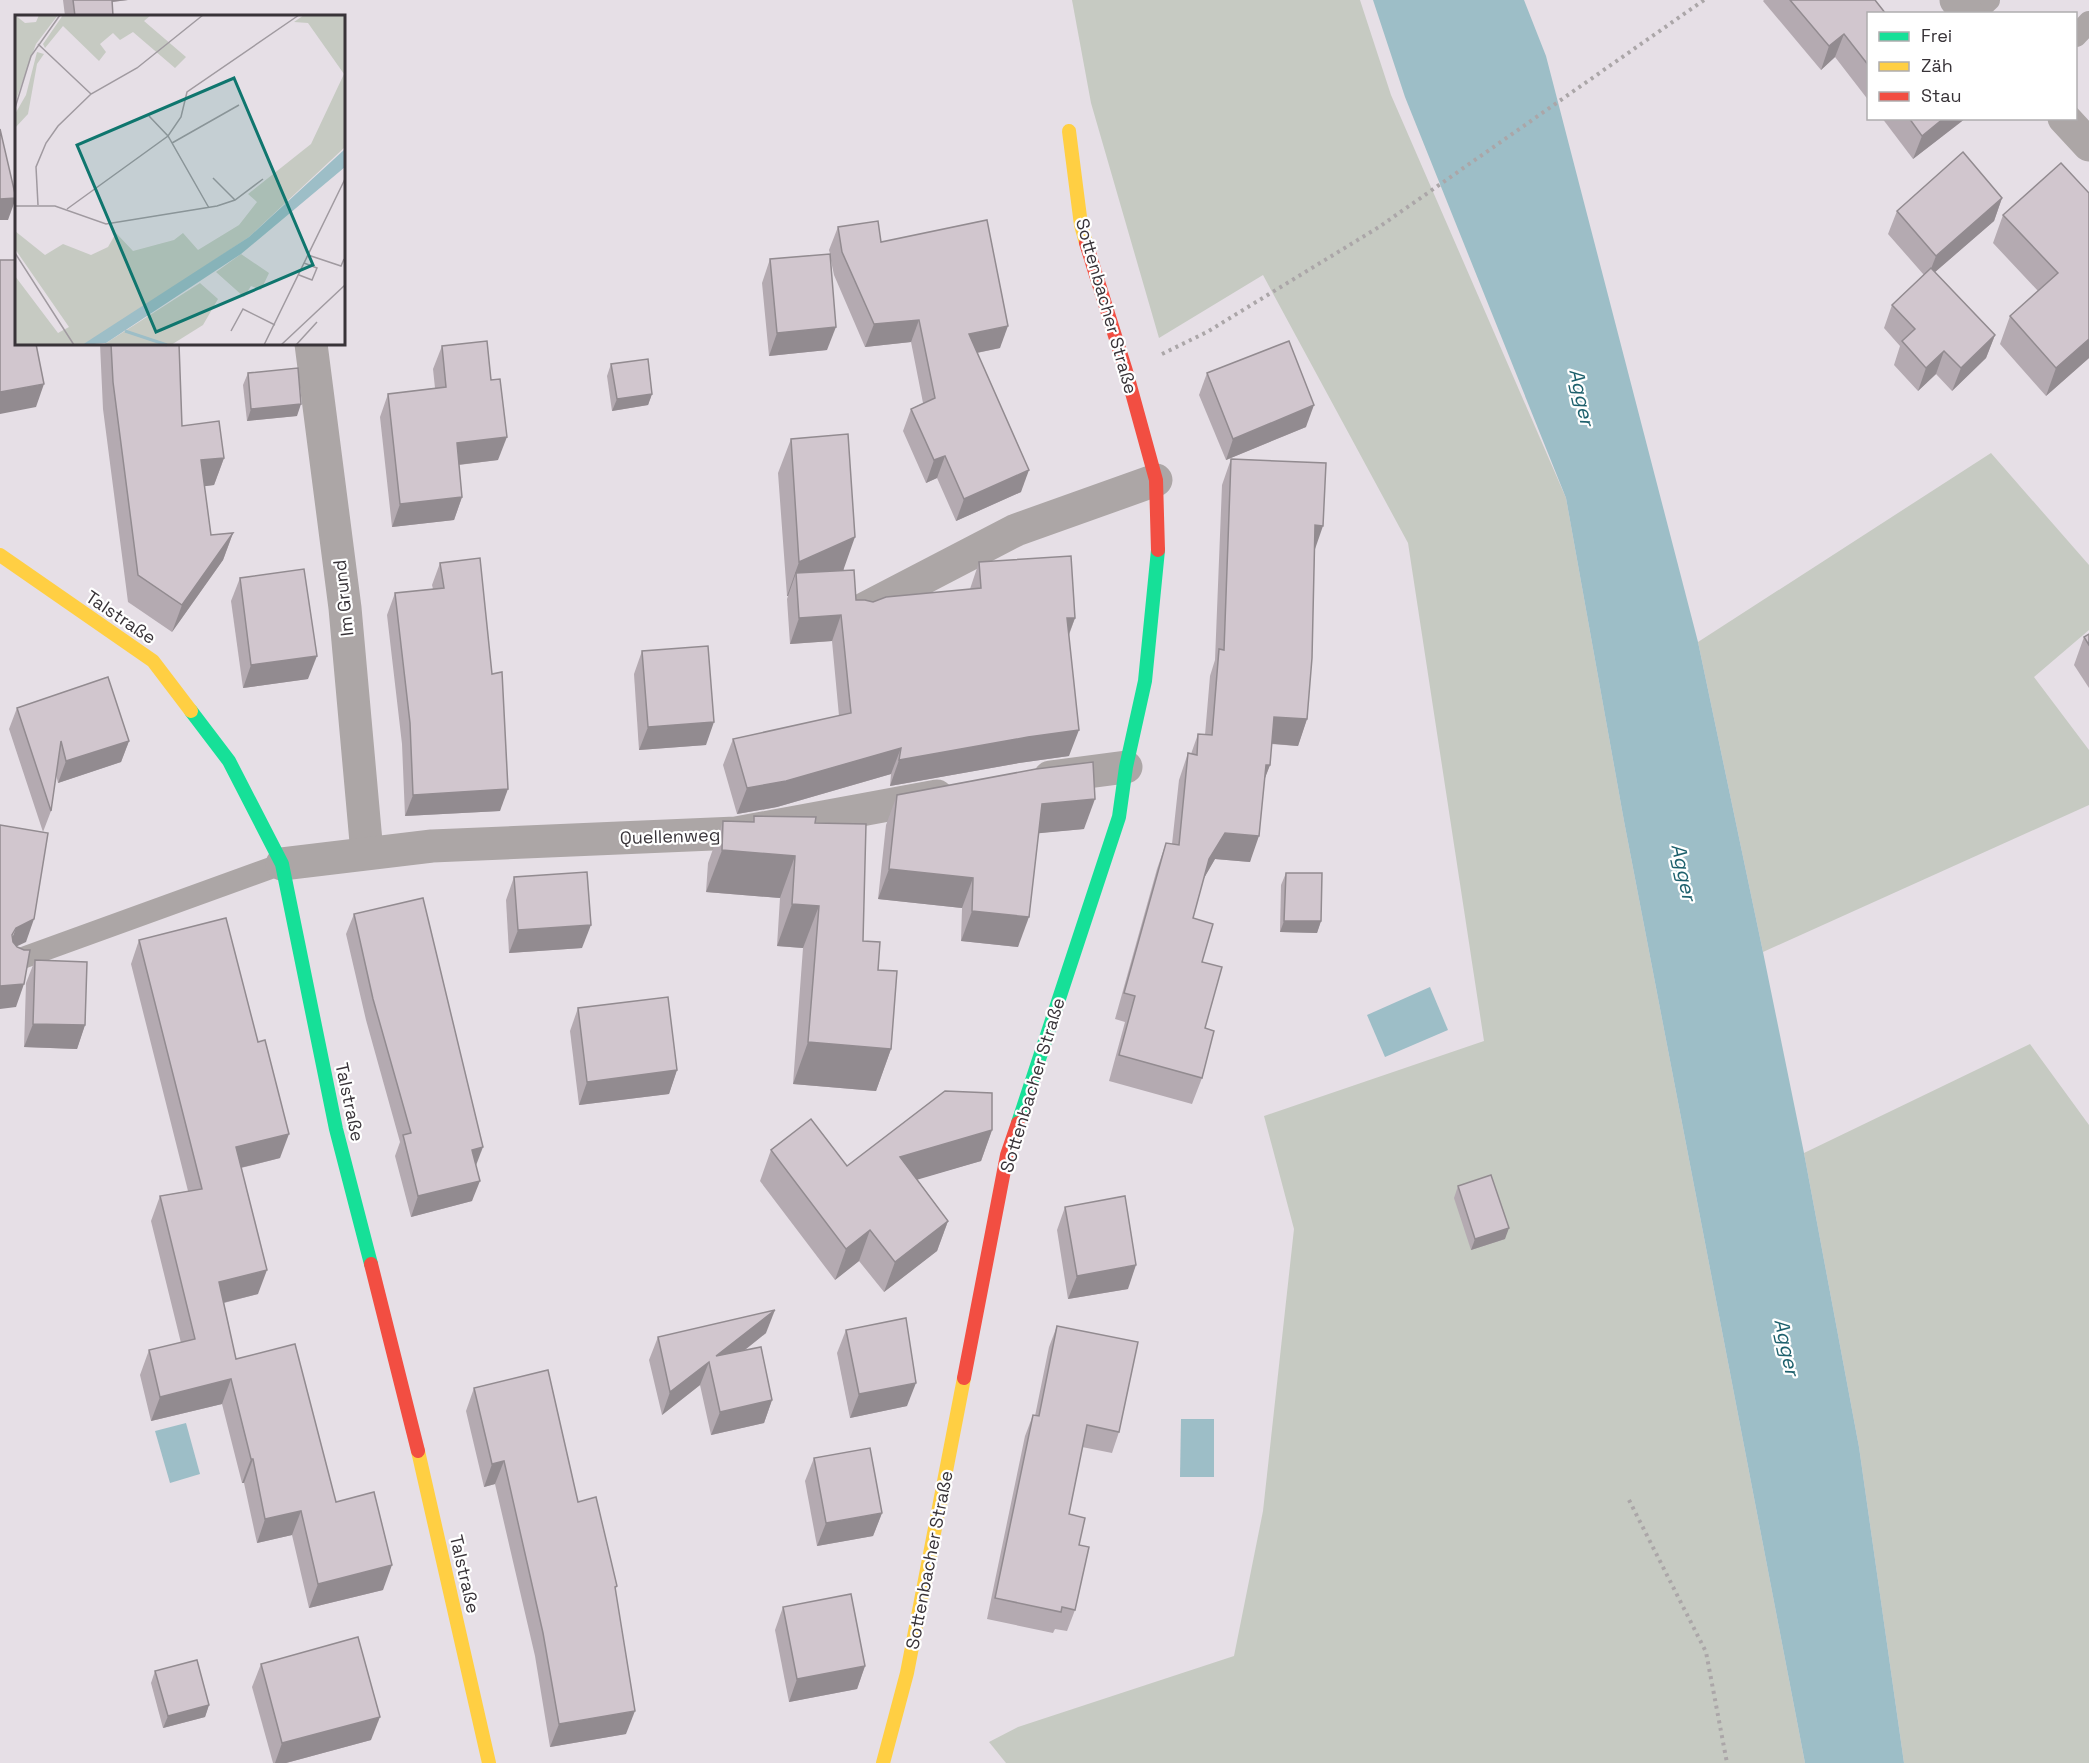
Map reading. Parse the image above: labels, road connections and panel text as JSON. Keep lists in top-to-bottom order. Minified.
{"streets":{"street":["Sottenbacher Straße","Im Grund","Talstraße","Quellenweg"]},"crossings":[["Im Grund","Quellenweg"],["Talstraße","Quellenweg"]],"water":["Agger"],"legend":["Frei","Zäh","Stau"]}
